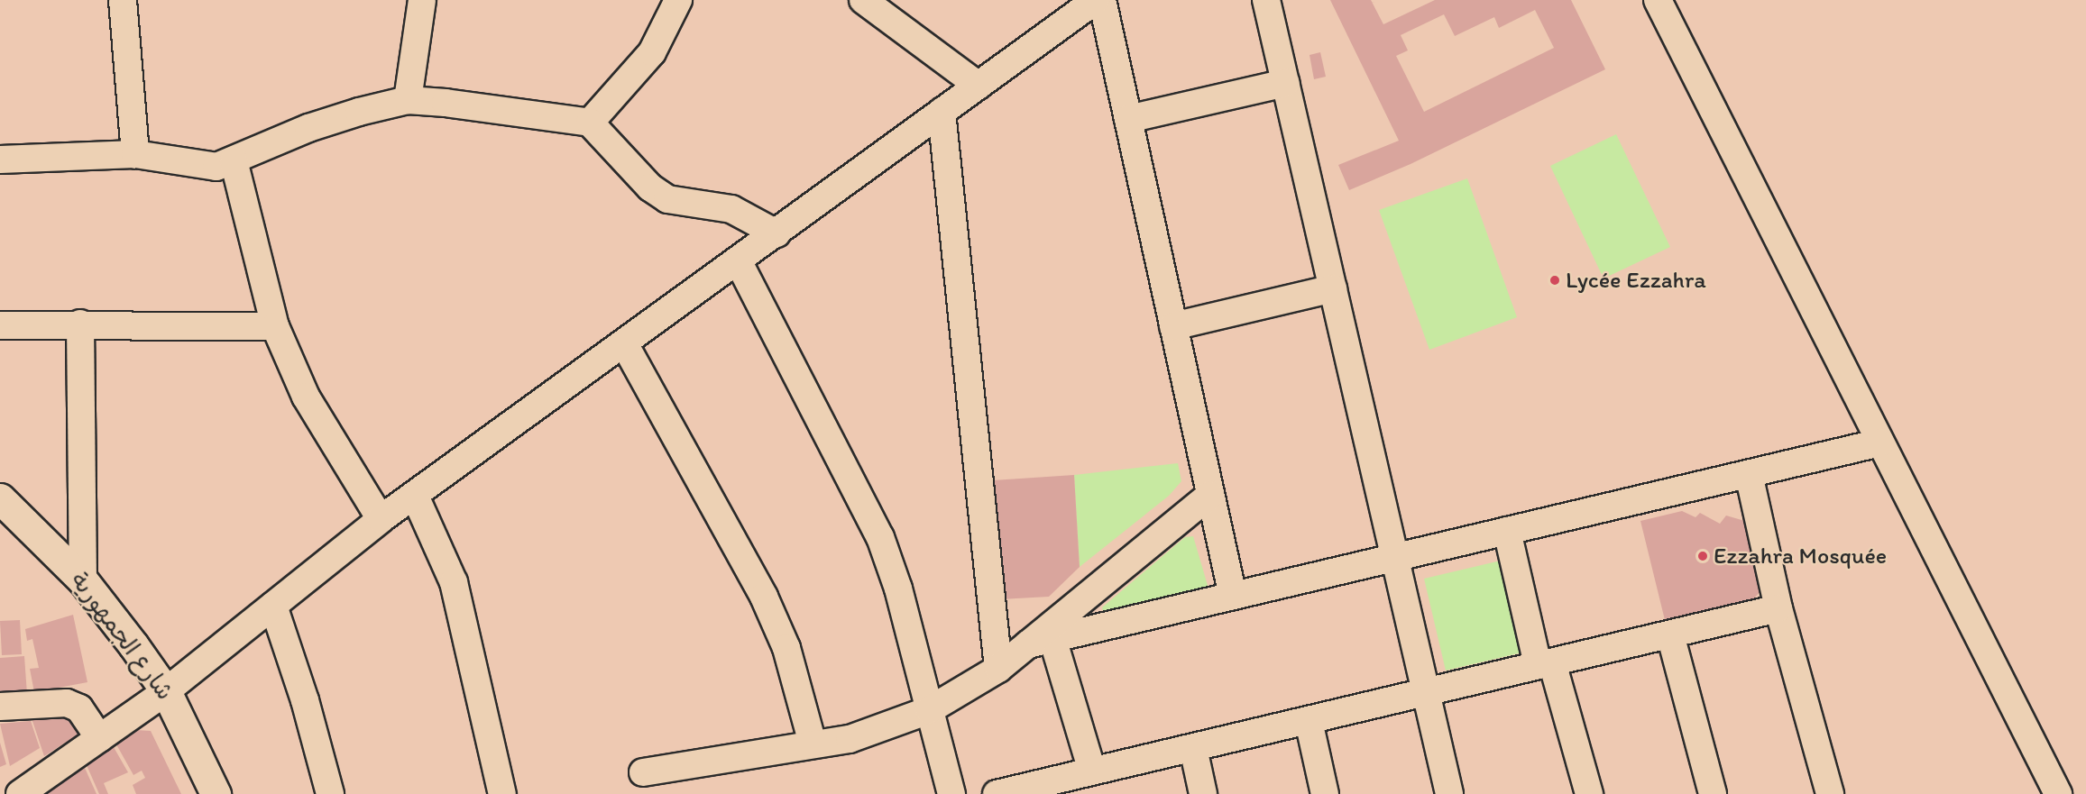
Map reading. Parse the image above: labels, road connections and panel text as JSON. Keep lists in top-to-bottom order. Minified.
{"streets":{"main road":["شارع الجمهورية"]},"places":["Lycée Ezzahra","Ezzahra Mosquée"]}
